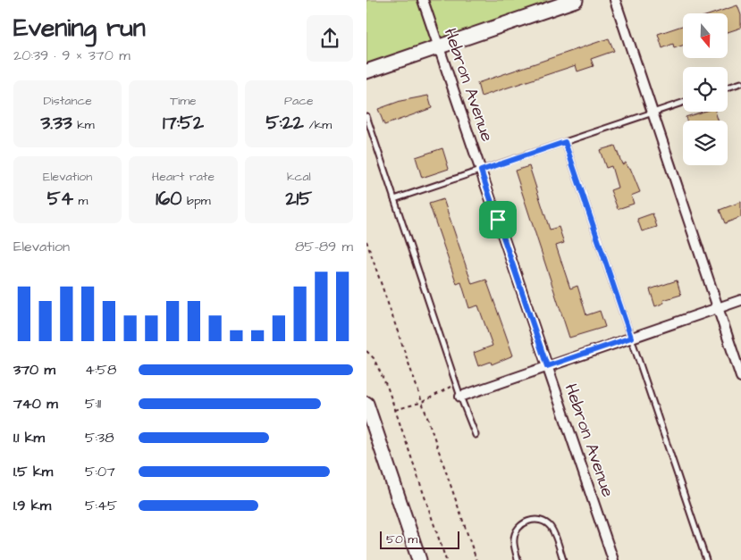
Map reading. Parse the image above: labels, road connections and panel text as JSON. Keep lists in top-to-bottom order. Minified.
{"streets":{"street":["Hebron Avenue"]},"scale_bar":"50 m","north":"bottom","page":{"heading":["Evening run","20:39 · 9 × 370 m"],"stats":[["Distance","3.33 km"],["Time","17:52"],["Pace","5:22 /km"],["Elevation","54 m"],["Heart rate","160 bpm"],["kcal","215"]],"chart":["Elevation","85–89 m"],"list":[{"name":"370 m","note":"4:58"},{"name":"740 m","note":"5:11"},{"name":"1.1 km","note":"5:38"},{"name":"1.5 km","note":"5:07"},{"name":"1.9 km","note":"5:45"}],"scale":"50 m"}}
